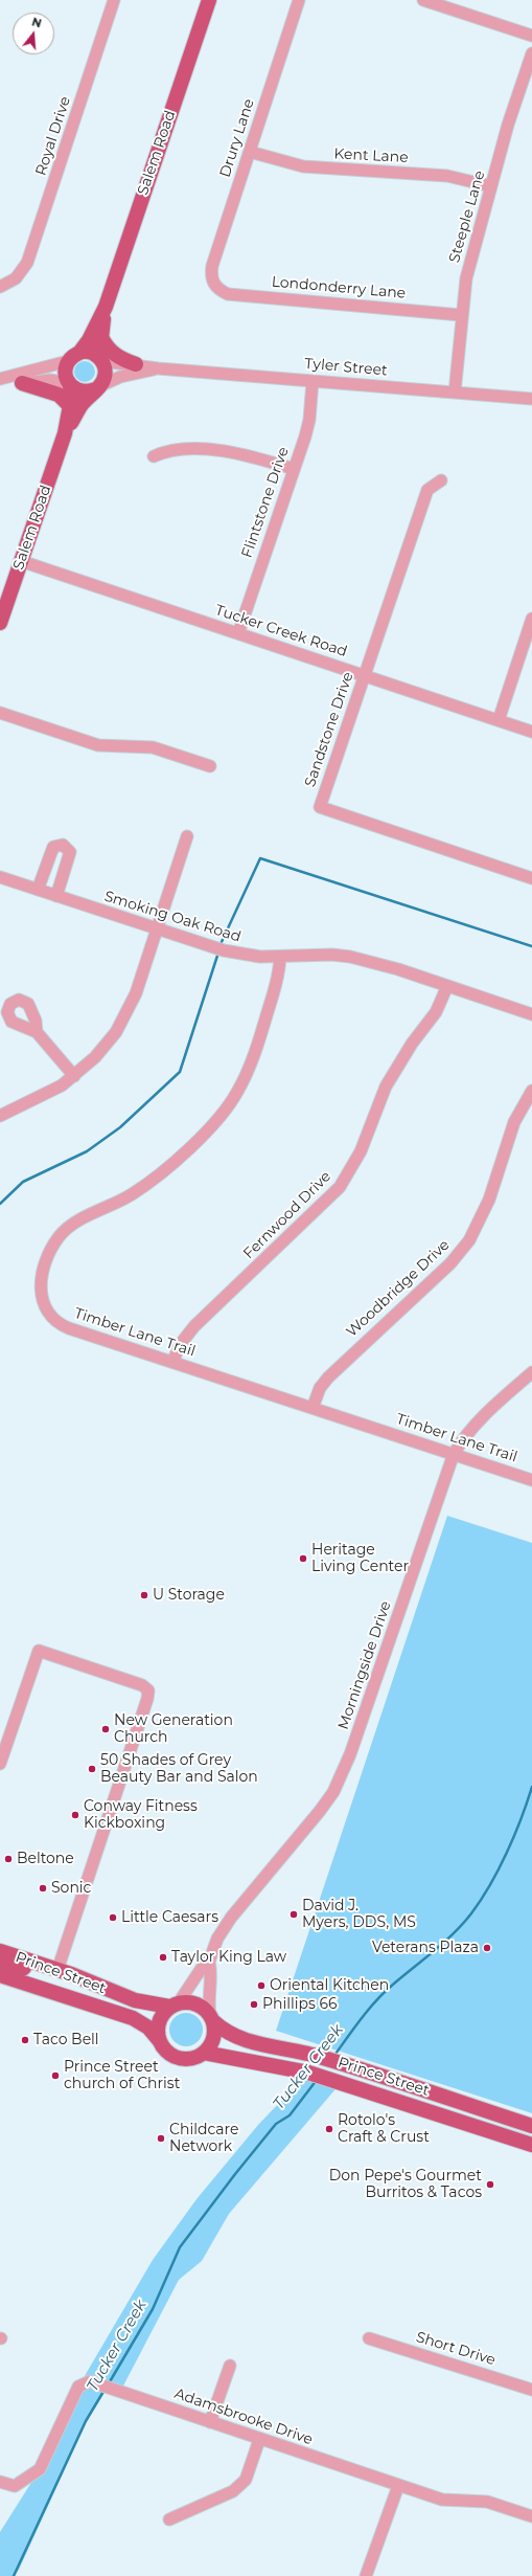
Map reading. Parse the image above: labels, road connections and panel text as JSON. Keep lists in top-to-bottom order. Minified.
{"streets":{"main road":["Salem Road","Prince Street"],"street":["Royal Drive","Drury Lane","Kent Lane","Steeple Lane","Londonderry Lane","Tyler Street","Flintstone Drive","Tucker Creek Road","Sandstone Drive","Smoking Oak Road","Fernwood Drive","Woodbridge Drive","Timber Lane Trail","Morningside Drive","Short Drive","Adamsbrooke Drive"]},"crossings":[["Drury Lane","Kent Lane"],["Drury Lane","Londonderry Lane"],["Salem Road","Tyler Street"],["Salem Road","Tucker Creek Road"],["Kent Lane","Steeple Lane"],["Steeple Lane","Londonderry Lane"],["Steeple Lane","Tyler Street"],["Tyler Street","Flintstone Drive"],["Flintstone Drive","Tucker Creek Road"],["Tucker Creek Road","Sandstone Drive"],["Smoking Oak Road","Fernwood Drive"],["Smoking Oak Road","Timber Lane Trail"],["Fernwood Drive","Timber Lane Trail"],["Woodbridge Drive","Timber Lane Trail"],["Timber Lane Trail","Morningside Drive"],["Morningside Drive","Prince Street"]],"water":["Tucker Creek"],"places":["Heritage Living Center","U Storage","New Generation Church","50 Shades of Grey Beauty Bar and Salon","Conway Fitness Kickboxing","Beltone","Sonic","David J. Myers, DDS, MS","Little Caesars","Veterans Plaza","Taylor King Law","Oriental Kitchen","Phillips 66","Taco Bell","Prince Street church of Christ","Rotolo's Craft & Crust","Childcare Network","Don Pepe's Gourmet Burritos & Tacos"],"north":"top"}
